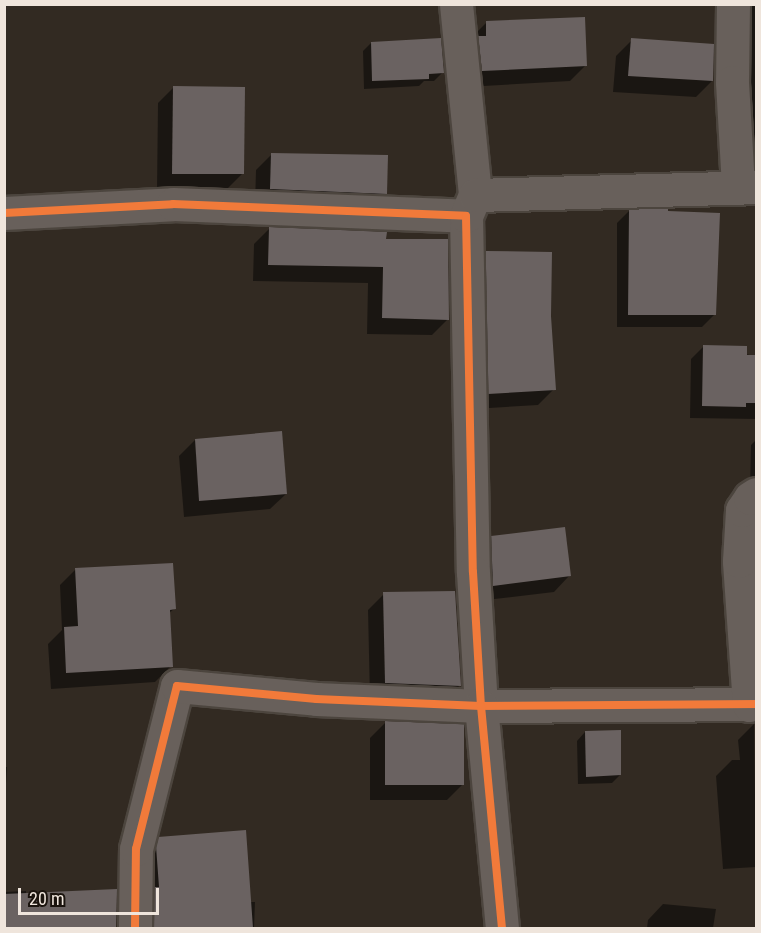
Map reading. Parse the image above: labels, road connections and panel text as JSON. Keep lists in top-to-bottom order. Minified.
{"scale_bar":"20 m"}
